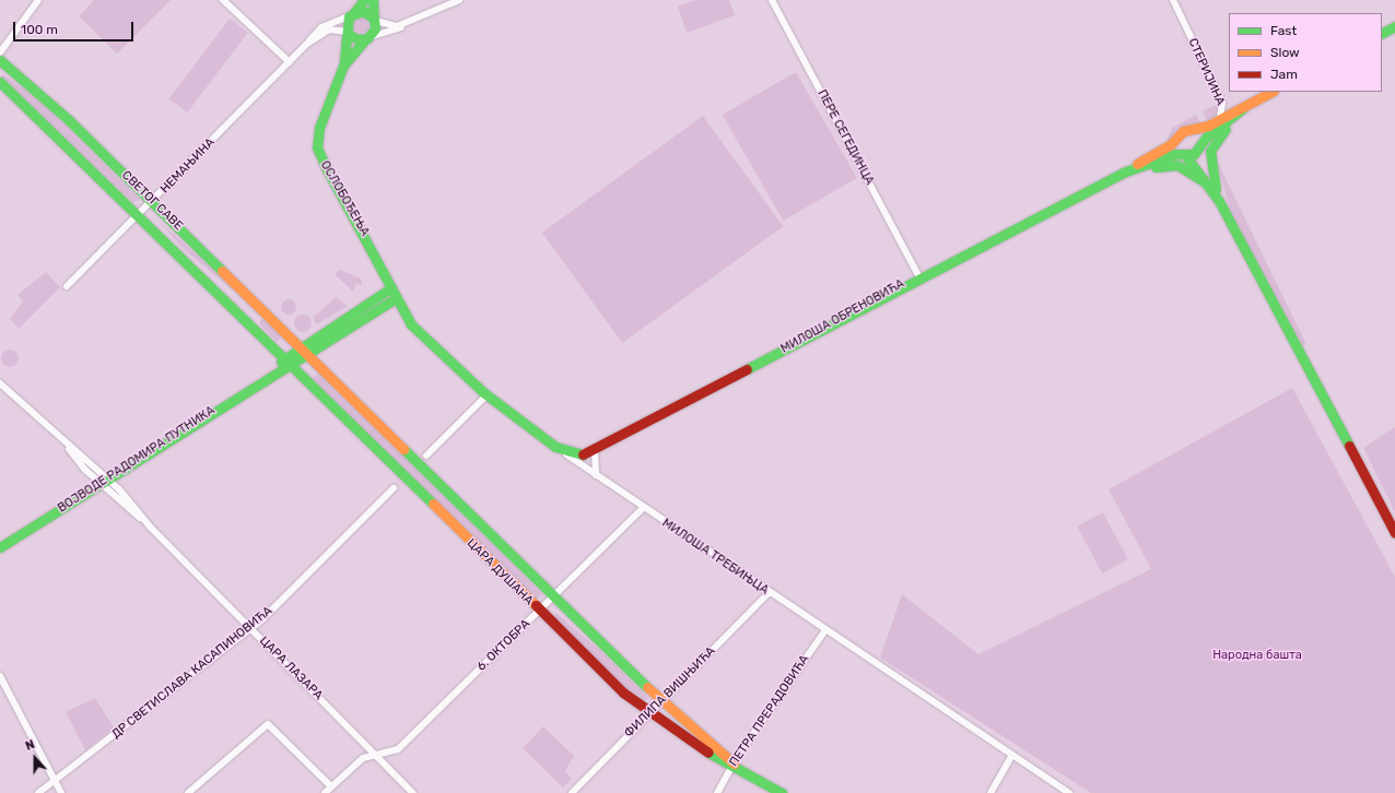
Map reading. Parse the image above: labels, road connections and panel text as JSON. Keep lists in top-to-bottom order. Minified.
{"streets":{"street":["СТЕРИЈИНА","ПЕРЕ СЕГЕДИНЦА","НЕМАЊИНА","ОСЛОБОЂЕЊА","СВЕТОГ САВЕ","МИЛОША ОБРЕНОВИЋА","ВОЈВОДЕ РАДОМИРА ПУТНИКА","МИЛОША ТРЕБИЊЦА","ЦАРА ДУШАНА","6. ОКТОБРА","ЦАРА ЛАЗАРА","ДР СВЕТИСЛАВА КАСАПИНОВИЋА","ФИЛИПА ВИШЊИЋА","ПЕТРА ПРЕРАДОВИЋА"]},"crossings":[["ПЕРЕ СЕГЕДИНЦА","МИЛОША ОБРЕНОВИЋА"],["НЕМАЊИНА","СВЕТОГ САВЕ"],["ОСЛОБОЂЕЊА","ВОЈВОДЕ РАДОМИРА ПУТНИКА"],["ОСЛОБОЂЕЊА","МИЛОША ТРЕБИЊЦА"],["СВЕТОГ САВЕ","ВОЈВОДЕ РАДОМИРА ПУТНИКА"],["СВЕТОГ САВЕ","ЦАРА ДУШАНА"],["МИЛОША ОБРЕНОВИЋА","МИЛОША ТРЕБИЊЦА"],["ВОЈВОДЕ РАДОМИРА ПУТНИКА","МИЛОША ТРЕБИЊЦА"],["ВОЈВОДЕ РАДОМИРА ПУТНИКА","ЦАРА ДУШАНА"],["ВОЈВОДЕ РАДОМИРА ПУТНИКА","ЦАРА ЛАЗАРА"],["МИЛОША ТРЕБИЊЦА","6. ОКТОБРА"],["МИЛОША ТРЕБИЊЦА","ФИЛИПА ВИШЊИЋА"],["МИЛОША ТРЕБИЊЦА","ПЕТРА ПРЕРАДОВИЋА"],["ЦАРА ДУШАНА","6. ОКТОБРА"],["ЦАРА ДУШАНА","ФИЛИПА ВИШЊИЋА"],["ЦАРА ДУШАНА","ПЕТРА ПРЕРАДОВИЋА"],["6. ОКТОБРА","ЦАРА ЛАЗАРА"],["ЦАРА ЛАЗАРА","ДР СВЕТИСЛАВА КАСАПИНОВИЋА"]],"parks":["Народна башта"],"legend":["Fast","Slow","Jam"],"scale_bar":"100 m","north":"top"}
